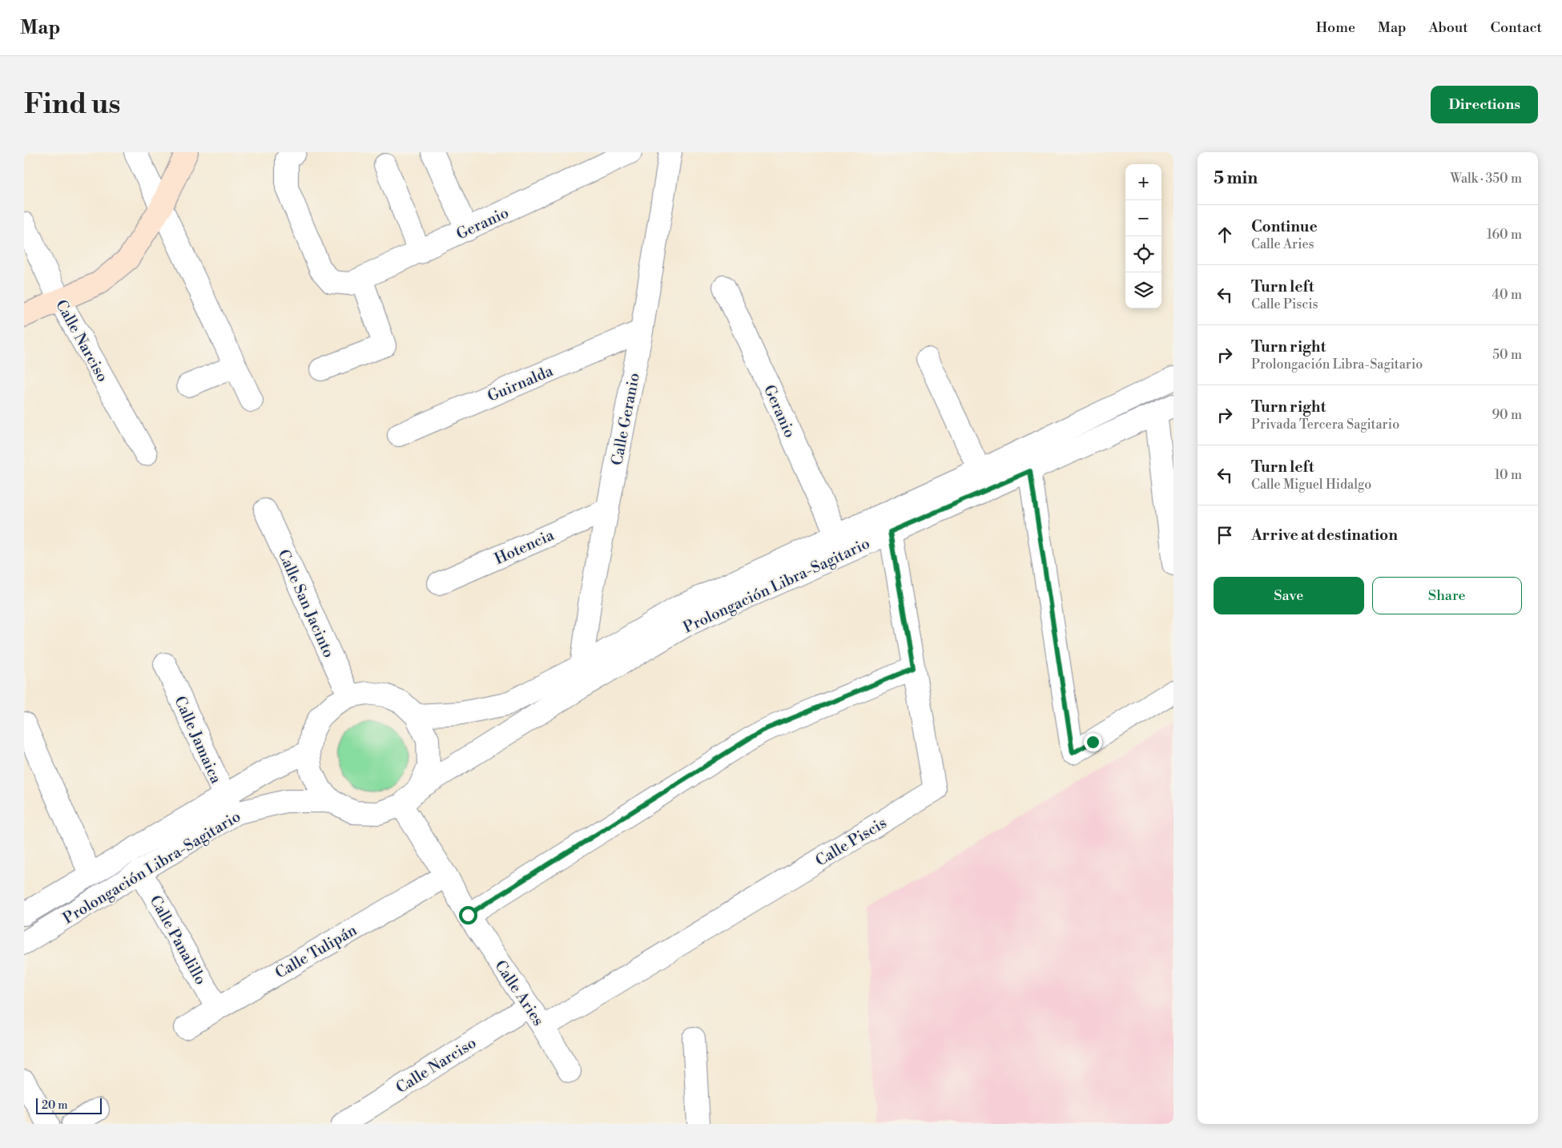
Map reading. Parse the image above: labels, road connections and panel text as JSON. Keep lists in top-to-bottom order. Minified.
{"streets":{"street":["Geranio","Calle Narciso","Guirnalda","Calle Geranio","Hotencia","Prolongación Libra-Sagitario","Calle San Jacinto","Calle Jamaica","Calle Piscis","Calle Panalillo","Calle Tulipán","Calle Aries"]},"crossings":[["Geranio","Prolongación Libra-Sagitario"],["Calle Narciso","Calle Aries"],["Guirnalda","Calle Geranio"],["Calle Geranio","Hotencia"],["Calle Geranio","Prolongación Libra-Sagitario"],["Prolongación Libra-Sagitario","Calle San Jacinto"],["Prolongación Libra-Sagitario","Calle Jamaica"],["Prolongación Libra-Sagitario","Calle Piscis"],["Prolongación Libra-Sagitario","Calle Panalillo"],["Prolongación Libra-Sagitario","Calle Aries"],["Calle San Jacinto","Calle Aries"],["Calle Piscis","Calle Aries"],["Calle Panalillo","Calle Tulipán"],["Calle Tulipán","Calle Aries"]],"scale_bar":"20 m","page":{"header":"Map","nav":["Home","Map","About","Contact"],"buttons":["Directions",["Save","Share"]],"title":"Find us","heading":["5 min","Walk · 350 m"],"map_buttons":["+","−"],"list":[["Continue","Calle Aries","160 m"],["Turn left","Calle Piscis","40 m"],["Turn right","Prolongación Libra-Sagitario","50 m"],["Turn right","Privada Tercera Sagitario","90 m"],["Turn left","Calle Miguel Hidalgo","10 m"],"Arrive at destination"],"scale":"20 m"}}
